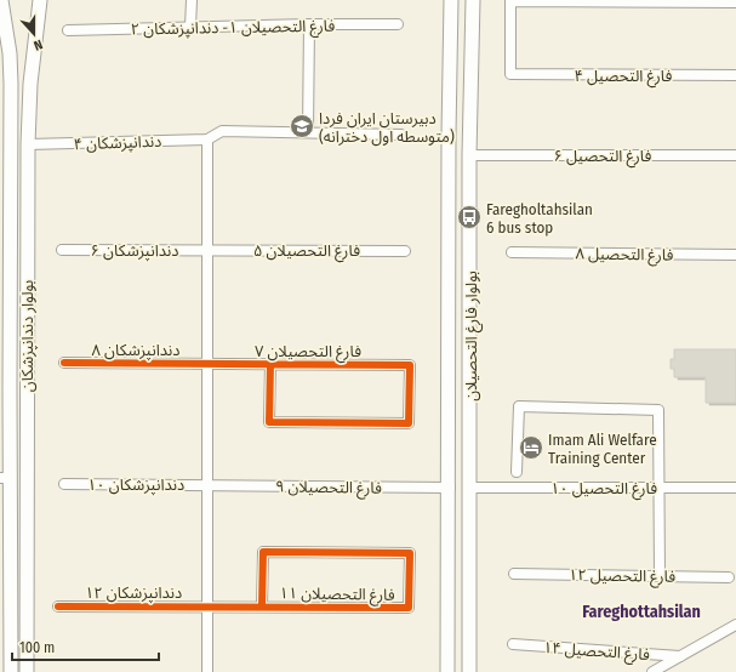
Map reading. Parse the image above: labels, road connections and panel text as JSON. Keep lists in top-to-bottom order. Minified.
{"streets":{"main road":["بولوار دندانپزشکان","بولوار فارغ التحصیلان"],"street":["فارغ التحصیلان ۱- دندانپزشکان ۲","فارغ التحصیل ۴","دندانپزشکان ۴","فارغ التحصیل ۶","دندانپزشکان ۶","فارغ التحصیلان ۵","فارغ التحصیل ۸","دندانپزشکان ۸","فارغ التحصیلان ۷","دندانپزشکان ۱۰","فارغ التحصیلان ۹","فارغ التحصیل ۱۰","فارغ التحصیل ۱۲","دندانپزشکان ۱۲","فارغ التحصیلان ۱۱","فارغ التحصیل ۱۴"]},"crossings":[["دندانپزشکان ۴","بولوار دندانپزشکان"],["فارغ التحصیل ۶","بولوار فارغ التحصیلان"],["دندانپزشکان ۶","فارغ التحصیلان ۵"],["بولوار فارغ التحصیلان","فارغ التحصیلان ۹"],["بولوار فارغ التحصیلان","فارغ التحصیل ۱۰"],["دندانپزشکان ۸","فارغ التحصیلان ۷"],["دندانپزشکان ۱۰","فارغ التحصیلان ۹"],["دندانپزشکان ۱۲","فارغ التحصیلان ۱۱"]],"districts":["Fareghottahsilan"],"places":{"school or university":["دبیرستان ایران فردا (متوسطه اول دخترانه)"],"bus stop":["Faregholtahsilan 6 bus stop"],"hotel":["Imam Ali Welfare Training Center"]},"scale_bar":"100 m","north":"bottom"}
